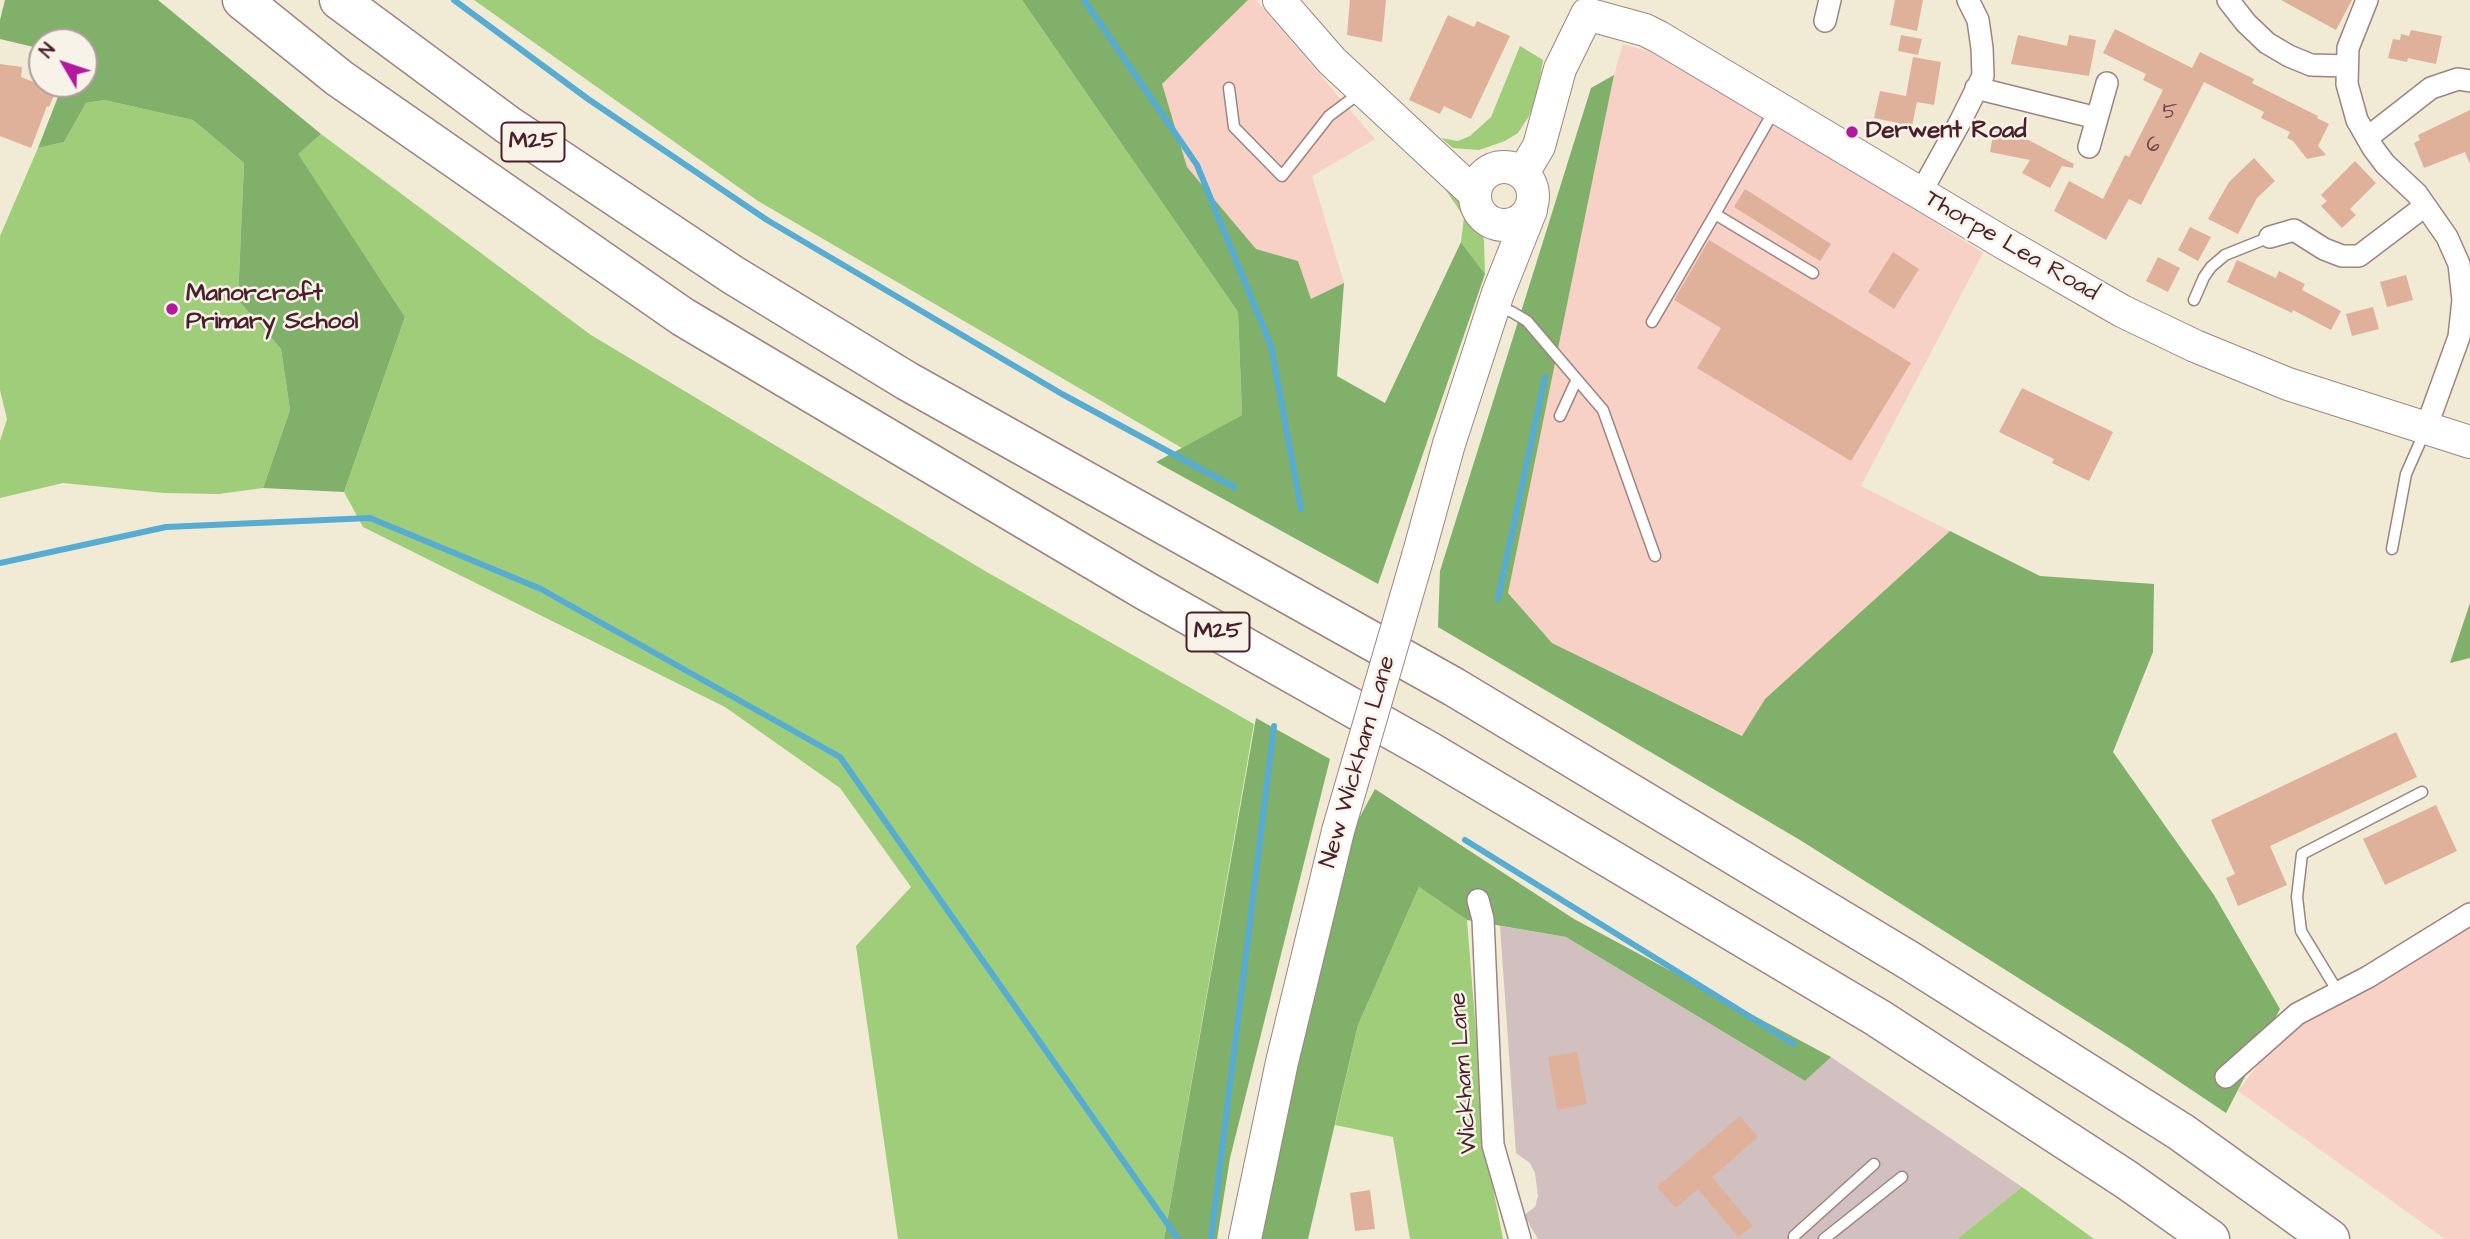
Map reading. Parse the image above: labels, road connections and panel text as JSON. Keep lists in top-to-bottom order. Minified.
{"streets":{"highway":["M25"],"main road":["Thorpe Lea Road","New Wickham Lane"],"street":["Wickham Lane"]},"places":["Derwent Road","Manorcroft Primary School"],"house_numbers":["5","6"],"north":"top left"}
